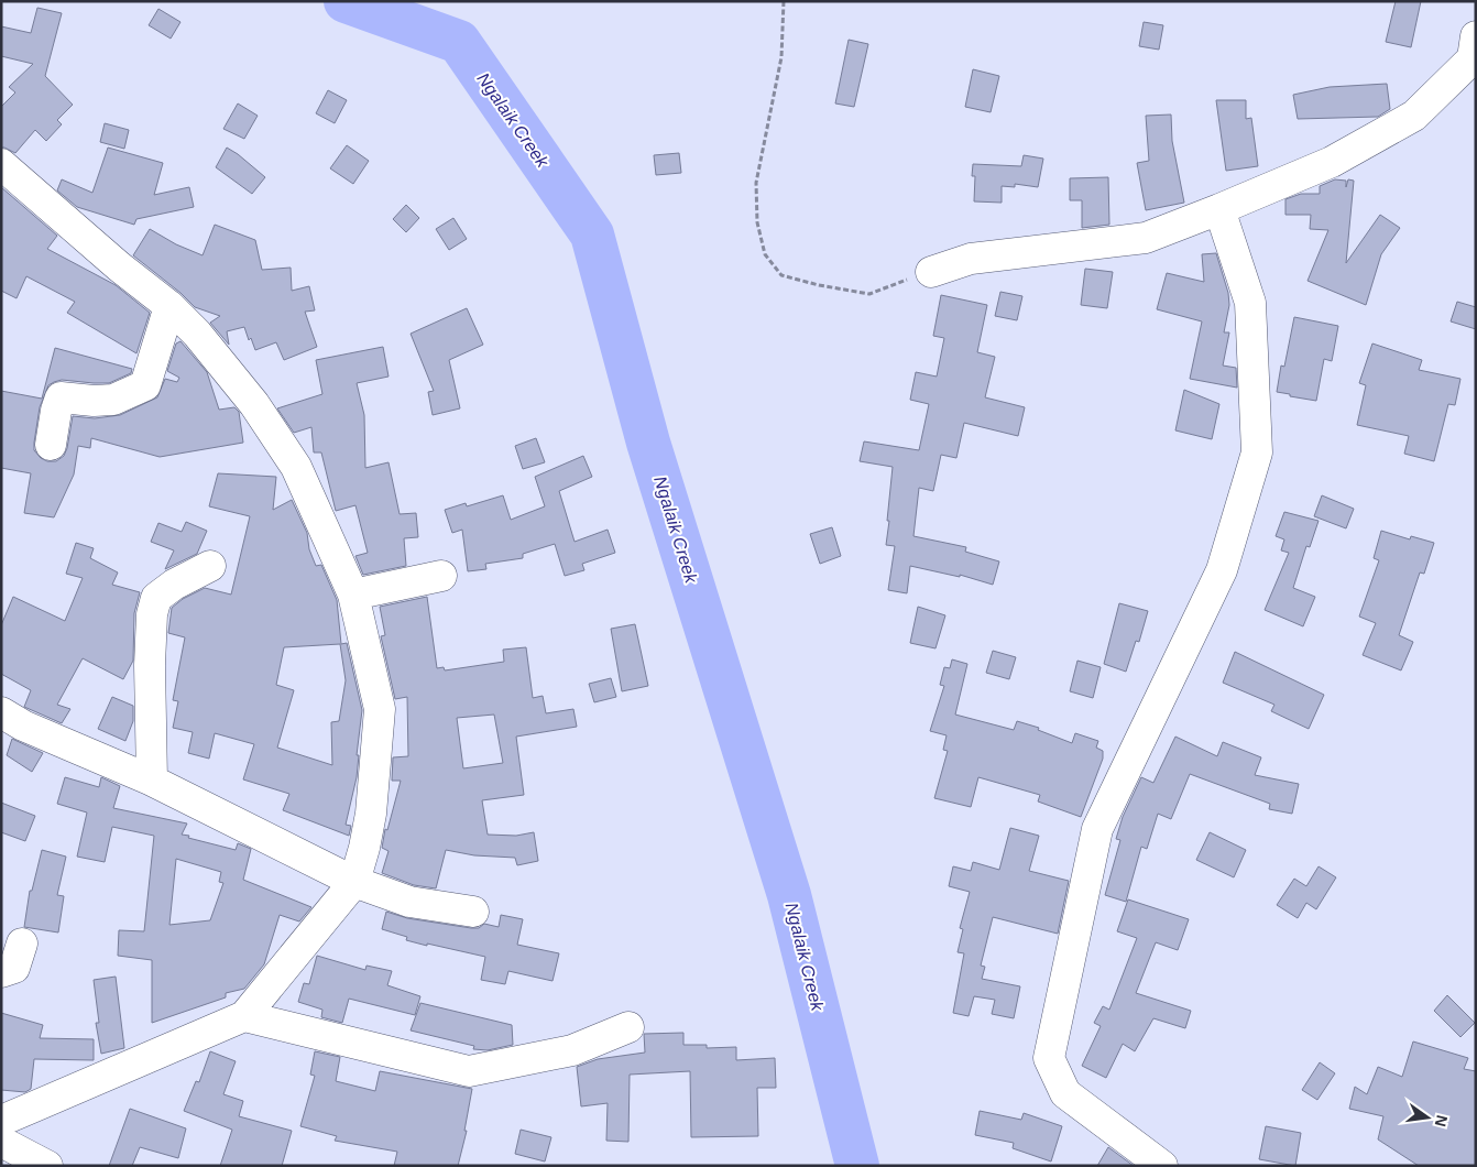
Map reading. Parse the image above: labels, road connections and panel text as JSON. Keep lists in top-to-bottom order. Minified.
{"water":["Ngalaik Creek"],"north":"right"}
